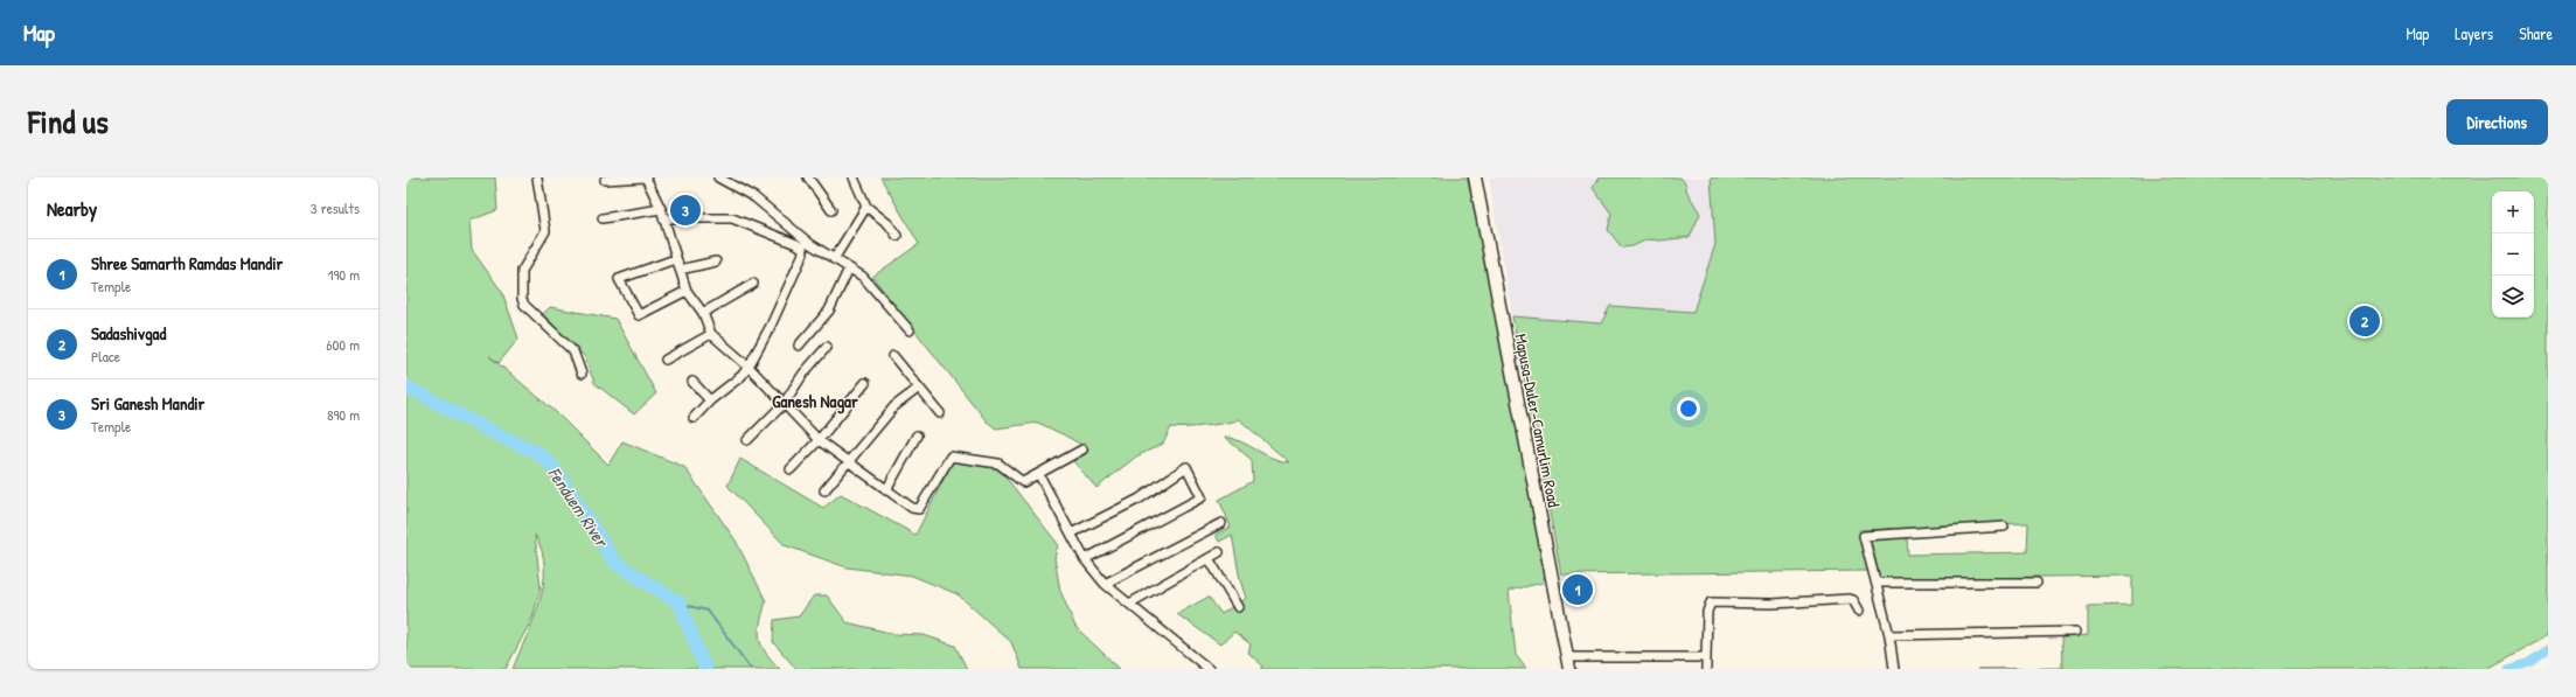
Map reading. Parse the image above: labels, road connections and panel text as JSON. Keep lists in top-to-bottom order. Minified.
{"streets":{"street":["Mapusa-Duler-Camurlim Road"]},"districts":["Ganesh Nagar"],"water":["Fenduem River"],"page":{"header":"Map","nav":["Map","Layers","Share"],"title":"Find us","buttons":"Directions","heading":["Nearby","3 results"],"map_buttons":["+","−"],"pins":["3","2","1"],"list":[{"mark":"1","name":"Shree Samarth Ramdas Mandir","note":"Temple","value":"190 m"},{"mark":"2","name":"Sadashivgad","note":"Place","value":"600 m"},{"mark":"3","name":"Sri Ganesh Mandir","note":"Temple","value":"890 m"}]}}
